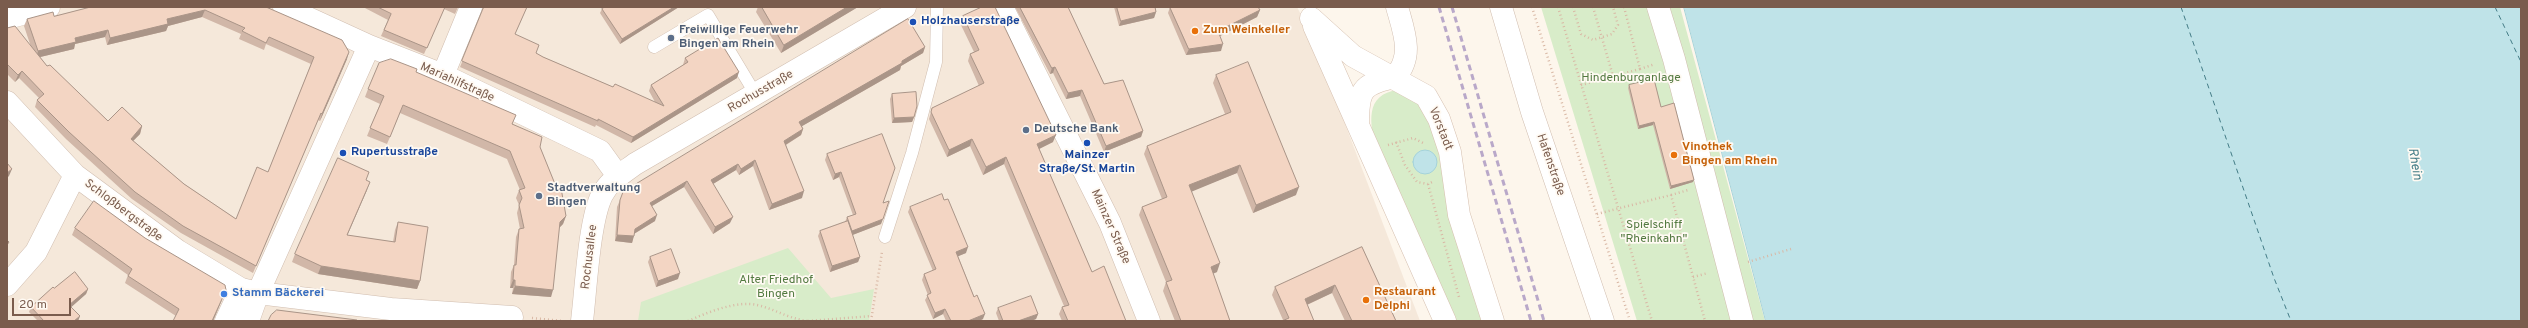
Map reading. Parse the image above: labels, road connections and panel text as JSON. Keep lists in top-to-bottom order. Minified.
{"streets":{"street":["Mariahilfstraße","Rochusstraße","Vorstadt","Hafenstraße","Schloßbergstraße","Mainzer Straße","Rochusallee"]},"crossings":[["Mariahilfstraße","Rochusstraße"],["Mariahilfstraße","Rochusallee"],["Rochusstraße","Rochusallee"]],"water":["Rhein"],"parks":["Hindenburganlage","Spielschiff \"Rheinkahn\"","Alter Friedhof Bingen"],"places":["Holzhauserstraße","Zum Weinkeller","Freiwillige Feuerwehr Bingen am Rhein","Deutsche Bank","Mainzer Straße/St. Martin","Rupertusstraße","Vinothek Bingen am Rhein","Stadtverwaltung Bingen","Stamm Bäckerei","Restaurant Delphi"],"scale_bar":"20 m"}
